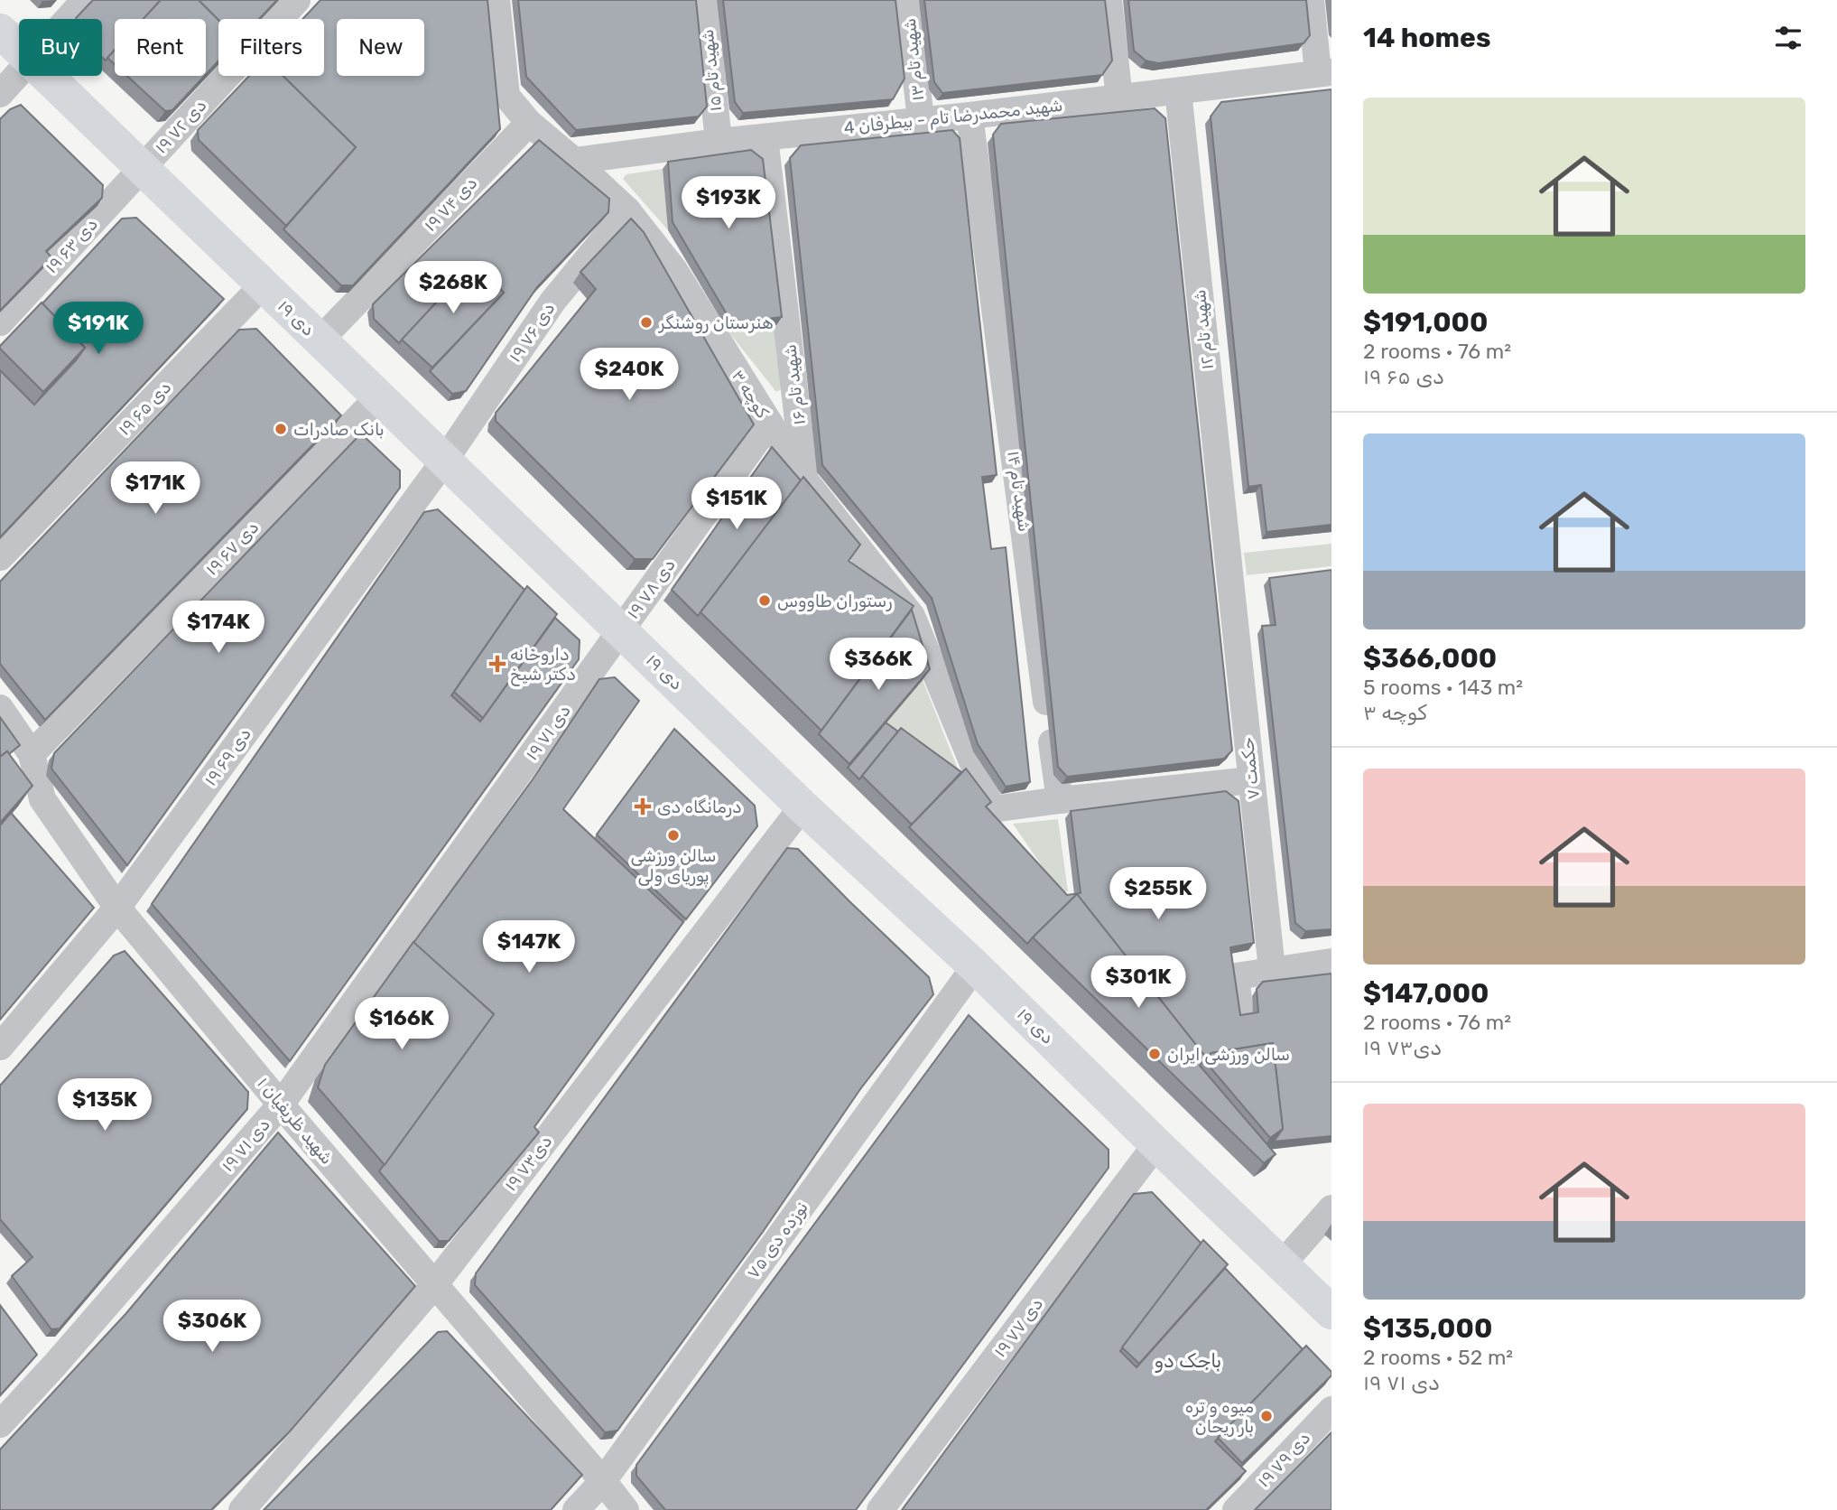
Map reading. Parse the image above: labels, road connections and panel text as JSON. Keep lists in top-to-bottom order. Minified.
{"streets":{"main road":["۱۹ دی"],"street":["شهید تام ۱۳","شهید تام ۱۵","شهید محمدرضا تام - بیطرفان 4","۱۹ دی ۷۲","۱۹ دی ۷۴","۱۹ دی ۶۳","شهید تام ۱۲","۱۹ دی ۷۶","شهید تام ۱۶","کوچه ۳","۱۹ دی ۶۵","شهید تام ۱۴","۱۹ دی ۶۷","۱۹ دی ۷۸","۱۹ دی ۷۱","۱۹ دی ۶۹","حکمت ۷","شهید ظریفیان ۱","۱۹ دی۷۳","نوزده دی ۷۵","۱۹ دی ۷۷","۱۹ دی ۷۹"]},"crossings":[["شهید تام ۱۳","شهید محمدرضا تام - بیطرفان 4"],["شهید تام ۱۵","شهید محمدرضا تام - بیطرفان 4"],["شهید محمدرضا تام - بیطرفان 4","شهید تام ۱۲"],["شهید محمدرضا تام - بیطرفان 4","شهید تام ۱۶"],["شهید محمدرضا تام - بیطرفان 4","کوچه ۳"],["شهید محمدرضا تام - بیطرفان 4","شهید تام ۱۴"],["۱۹ دی ۷۲","۱۹ دی ۶۳"],["۱۹ دی ۷۲","۱۹ دی"],["۱۹ دی ۷۴","۱۹ دی"],["۱۹ دی ۷۴","کوچه ۳"],["۱۹ دی ۶۳","۱۹ دی"],["۱۹ دی","۱۹ دی ۷۶"],["۱۹ دی","۱۹ دی ۶۵"],["۱۹ دی","۱۹ دی ۶۷"],["۱۹ دی","۱۹ دی ۷۸"],["۱۹ دی","۱۹ دی ۷۱"],["۱۹ دی","۱۹ دی ۶۹"],["۱۹ دی","۱۹ دی۷۳"],["۱۹ دی","نوزده دی ۷۵"],["۱۹ دی","۱۹ دی ۷۷"],["شهید تام ۱۲","حکمت ۷"],["۱۹ دی ۷۶","کوچه ۳"],["۱۹ دی ۷۶","۱۹ دی ۶۹"],["شهید تام ۱۶","کوچه ۳"],["کوچه ۳","شهید تام ۱۴"],["کوچه ۳","۱۹ دی ۷۸"],["۱۹ دی ۶۷","شهید ظریفیان ۱"],["۱۹ دی ۷۸","۱۹ دی ۷۱"],["۱۹ دی ۷۱","شهید ظریفیان ۱"],["۱۹ دی ۶۹","شهید ظریفیان ۱"],["شهید ظریفیان ۱","۱۹ دی۷۳"],["شهید ظریفیان ۱","نوزده دی ۷۵"]],"districts":["باجک دو"],"places":{"other":["هنرستان روشنگر","بانک صادرات","رستوران طاووس","سالن ورزشی پوریای ولی","سالن ورزشی ایران","میوه و تره بار ریحان"],"health":["داروخانه دکتر شیخ","درمانگاه دی"]},"page":{"heading":"14 homes","chip":["Buy","Rent","Filters","New"],"list":[{"name":"$191,000","note":"2 rooms · 76 m² · ۱۹ دی ۶۵"},{"name":"$366,000","note":"5 rooms · 143 m² · کوچه ۳"},{"name":"$147,000","note":"2 rooms · 76 m² · ۱۹ دی۷۳"},{"name":"$135,000","note":"2 rooms · 52 m² · ۱۹ دی ۷۱"}],"price":["$193K","$268K","$191K","$240K","$171K","$151K","$174K","$366K","$255K","$147K","$301K","$166K","$135K","$306K"]}}
